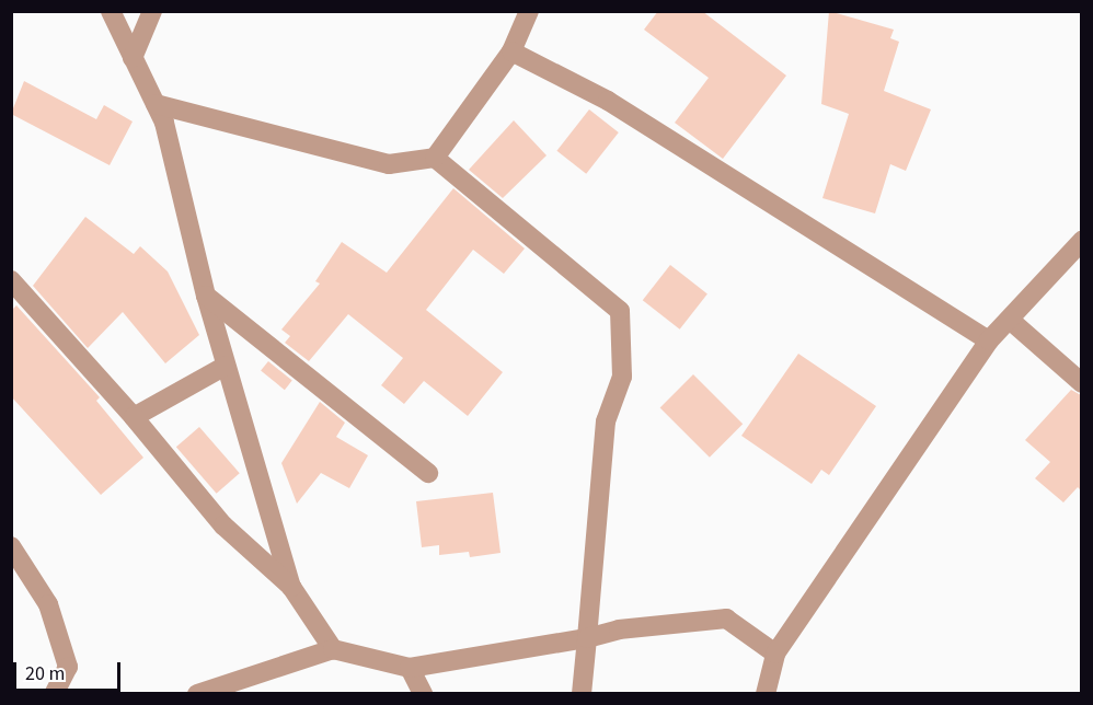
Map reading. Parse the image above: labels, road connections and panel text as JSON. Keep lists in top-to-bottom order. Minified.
{"scale_bar":"20 m"}
